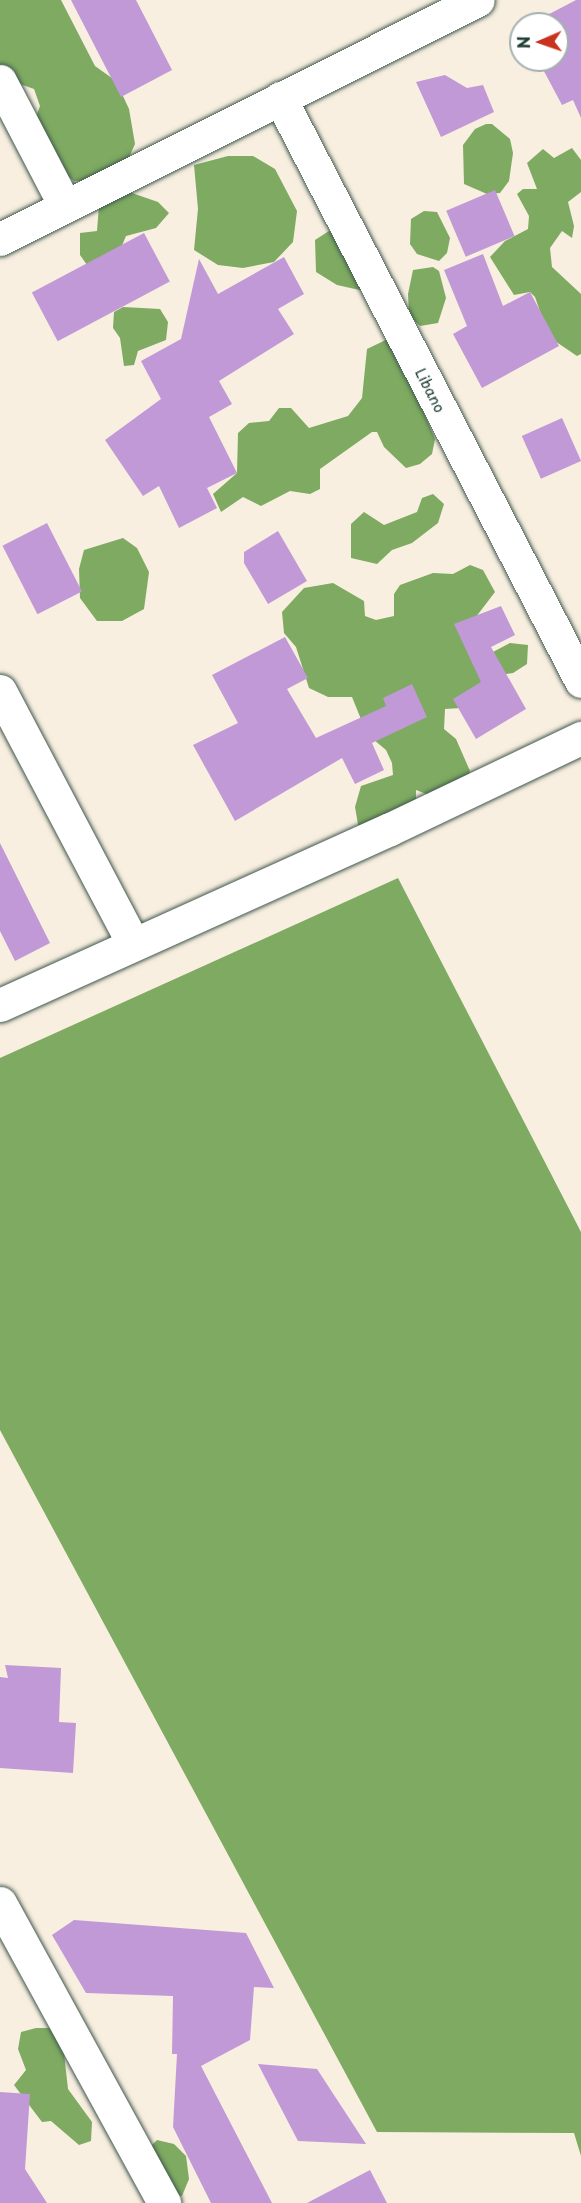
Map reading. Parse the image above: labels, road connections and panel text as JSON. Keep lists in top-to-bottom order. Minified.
{"streets":{"street":["Libano"]},"north":"left"}
